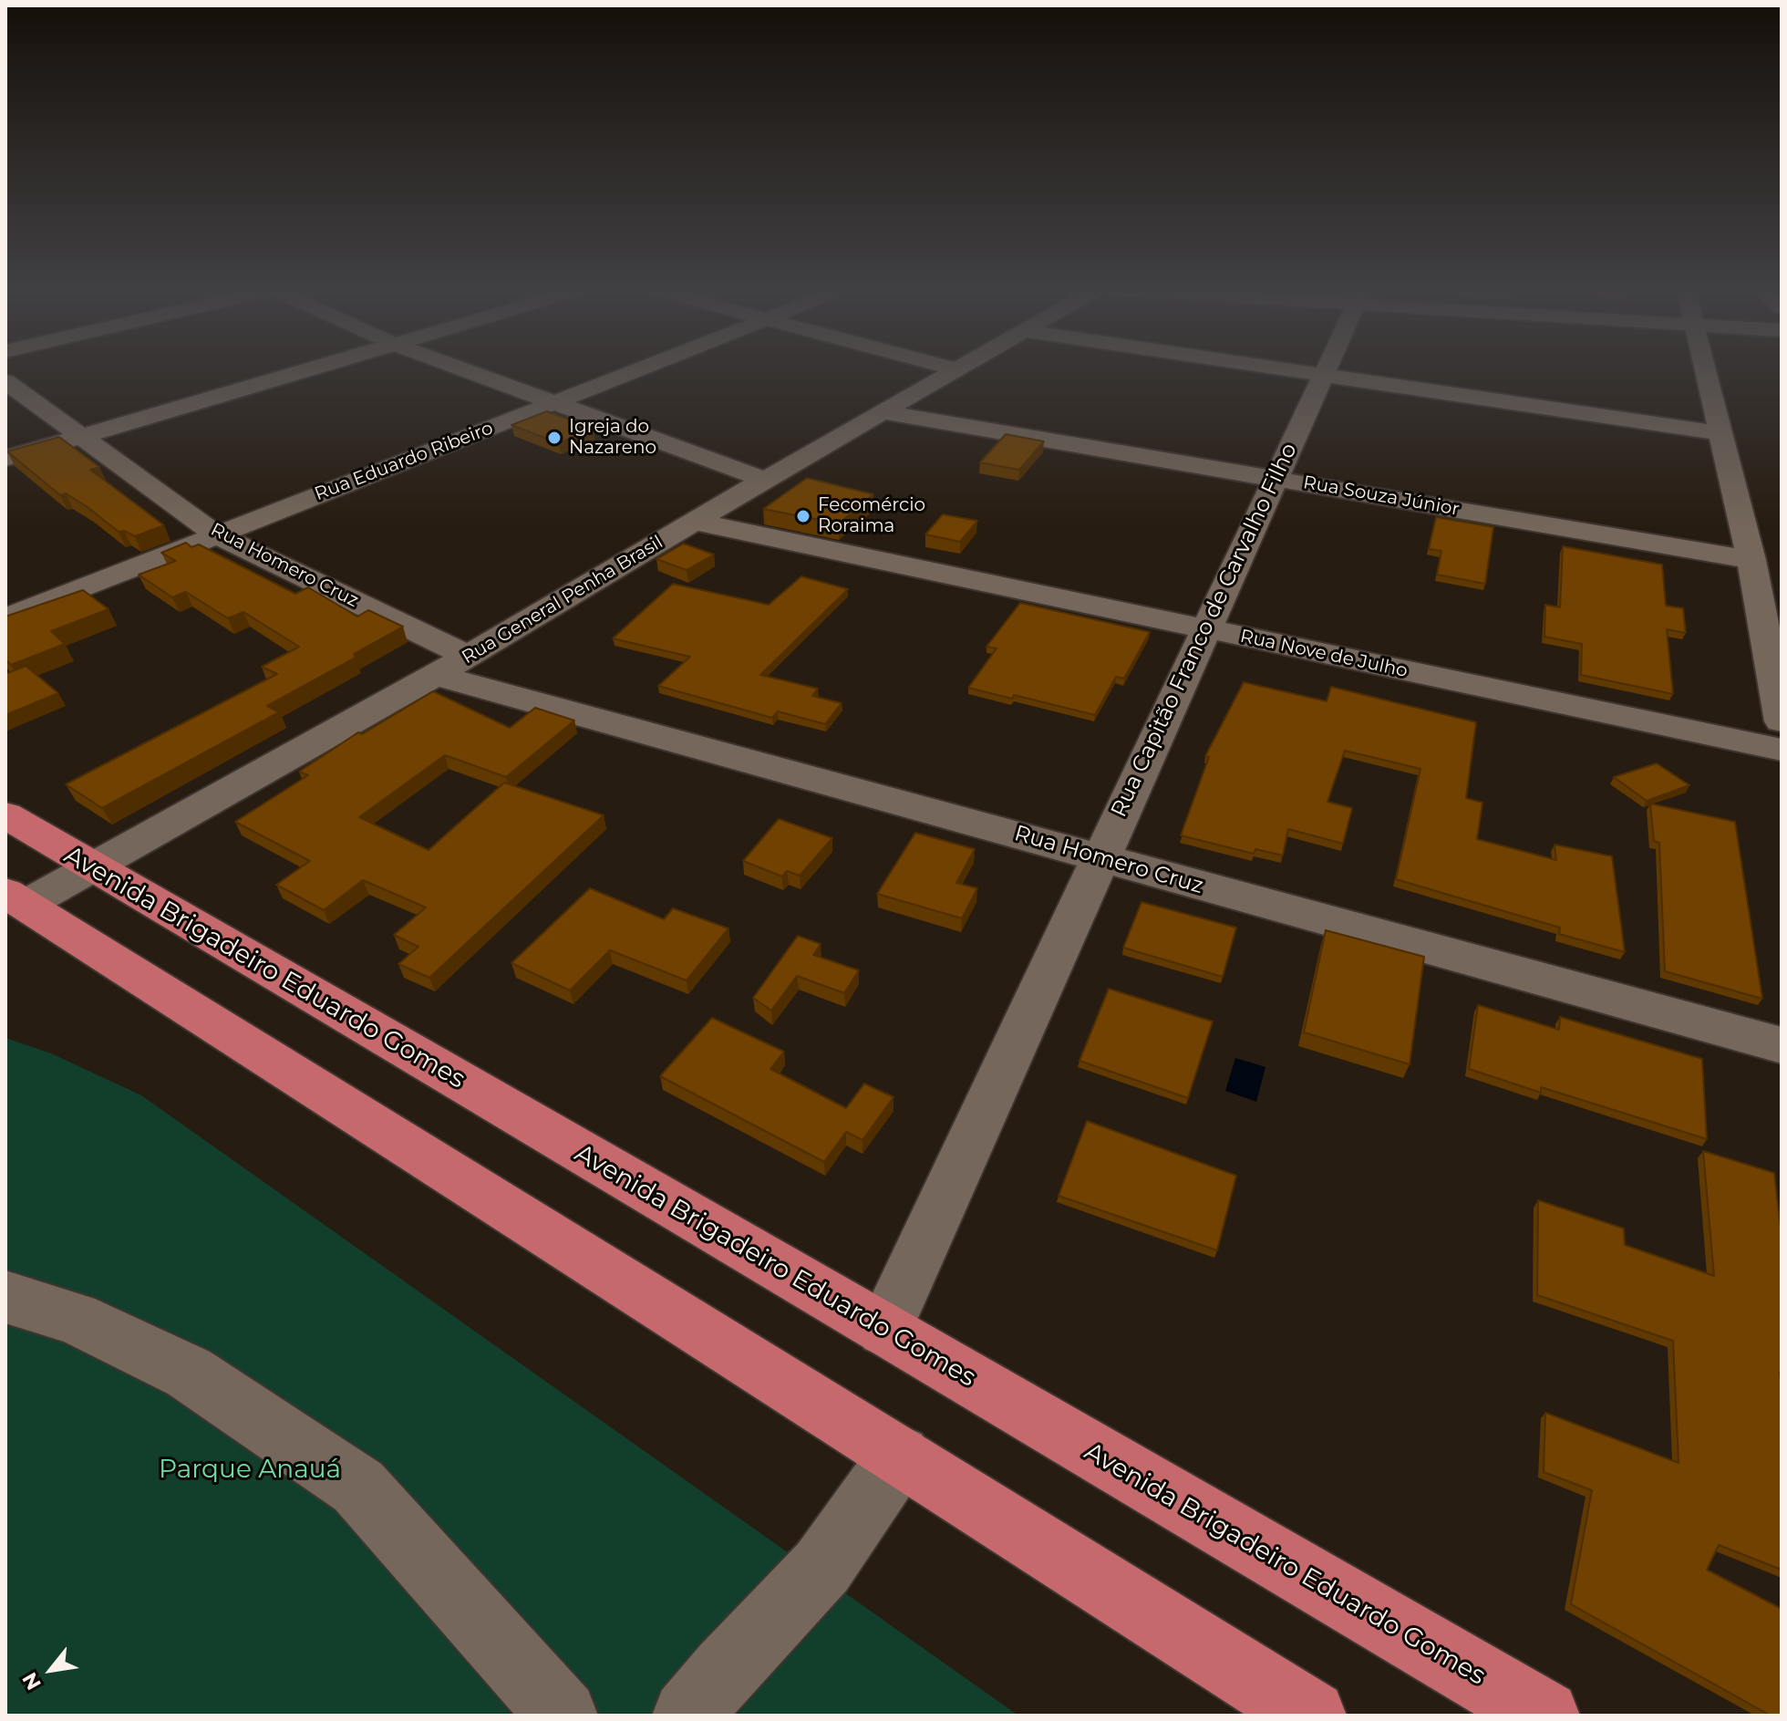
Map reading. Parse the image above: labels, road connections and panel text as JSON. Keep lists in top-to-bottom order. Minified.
{"streets":{"main road":["Avenida Brigadeiro Eduardo Gomes"],"street":["Rua Eduardo Ribeiro","Rua Souza Júnior","Rua Homero Cruz","Rua General Penha Brasil","Rua Capitão Franco de Carvalho Filho","Rua Nove de Julho"]},"crossings":[["Rua Eduardo Ribeiro","Rua Homero Cruz"],["Rua Souza Júnior","Rua General Penha Brasil"],["Rua Souza Júnior","Rua Capitão Franco de Carvalho Filho"],["Rua Homero Cruz","Rua General Penha Brasil"],["Rua Homero Cruz","Rua Capitão Franco de Carvalho Filho"],["Rua General Penha Brasil","Rua Nove de Julho"],["Rua General Penha Brasil","Avenida Brigadeiro Eduardo Gomes"],["Rua Capitão Franco de Carvalho Filho","Rua Nove de Julho"],["Rua Capitão Franco de Carvalho Filho","Avenida Brigadeiro Eduardo Gomes"]],"parks":["Parque Anauá"],"places":["Igreja do Nazareno","Fecomércio Roraima"],"north":"bottom left"}
